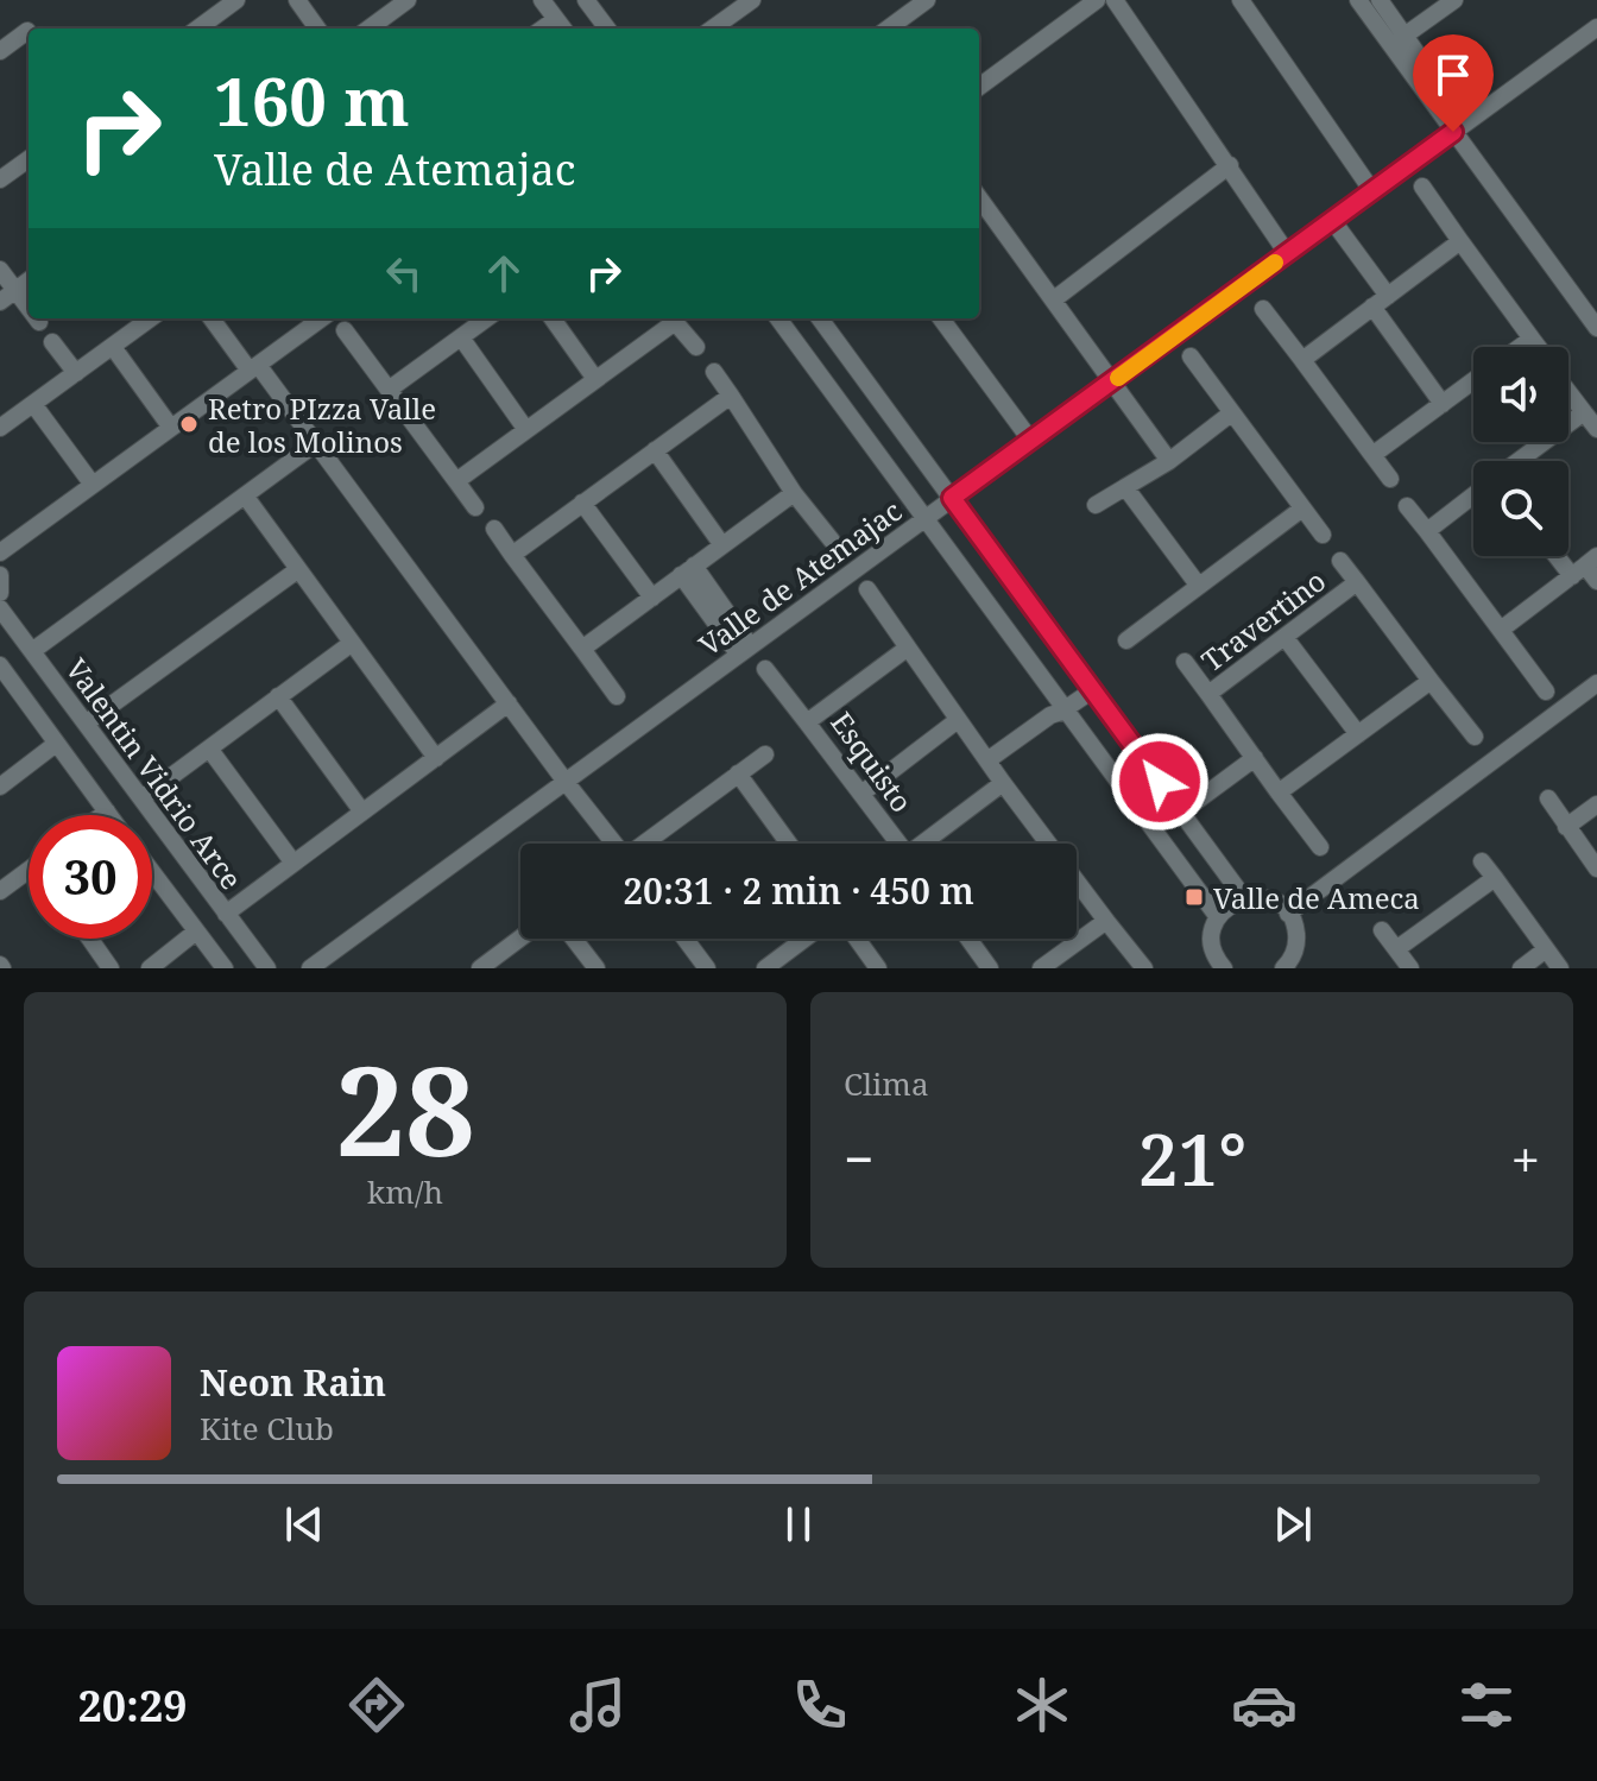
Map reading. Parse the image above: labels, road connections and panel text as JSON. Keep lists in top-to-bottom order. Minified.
{"streets":{"street":["Valle de Atemajac","Travertino","Esquisto","Valentin Vidrio Arce"]},"places":{"other":["Retro PIzza Valle de los Molinos"],"transit":["Valle de Ameca"]},"page":{"turn":["160 m","Valle de Atemajac"],"limit":"30","trip":"20:31 · 2 min · 450 m","tile":[["28","km/h"],"Clima"],"heat":["−","21°","+"],"song":["Neon Rain","Kite Club"],"tabs":"20:29"}}
